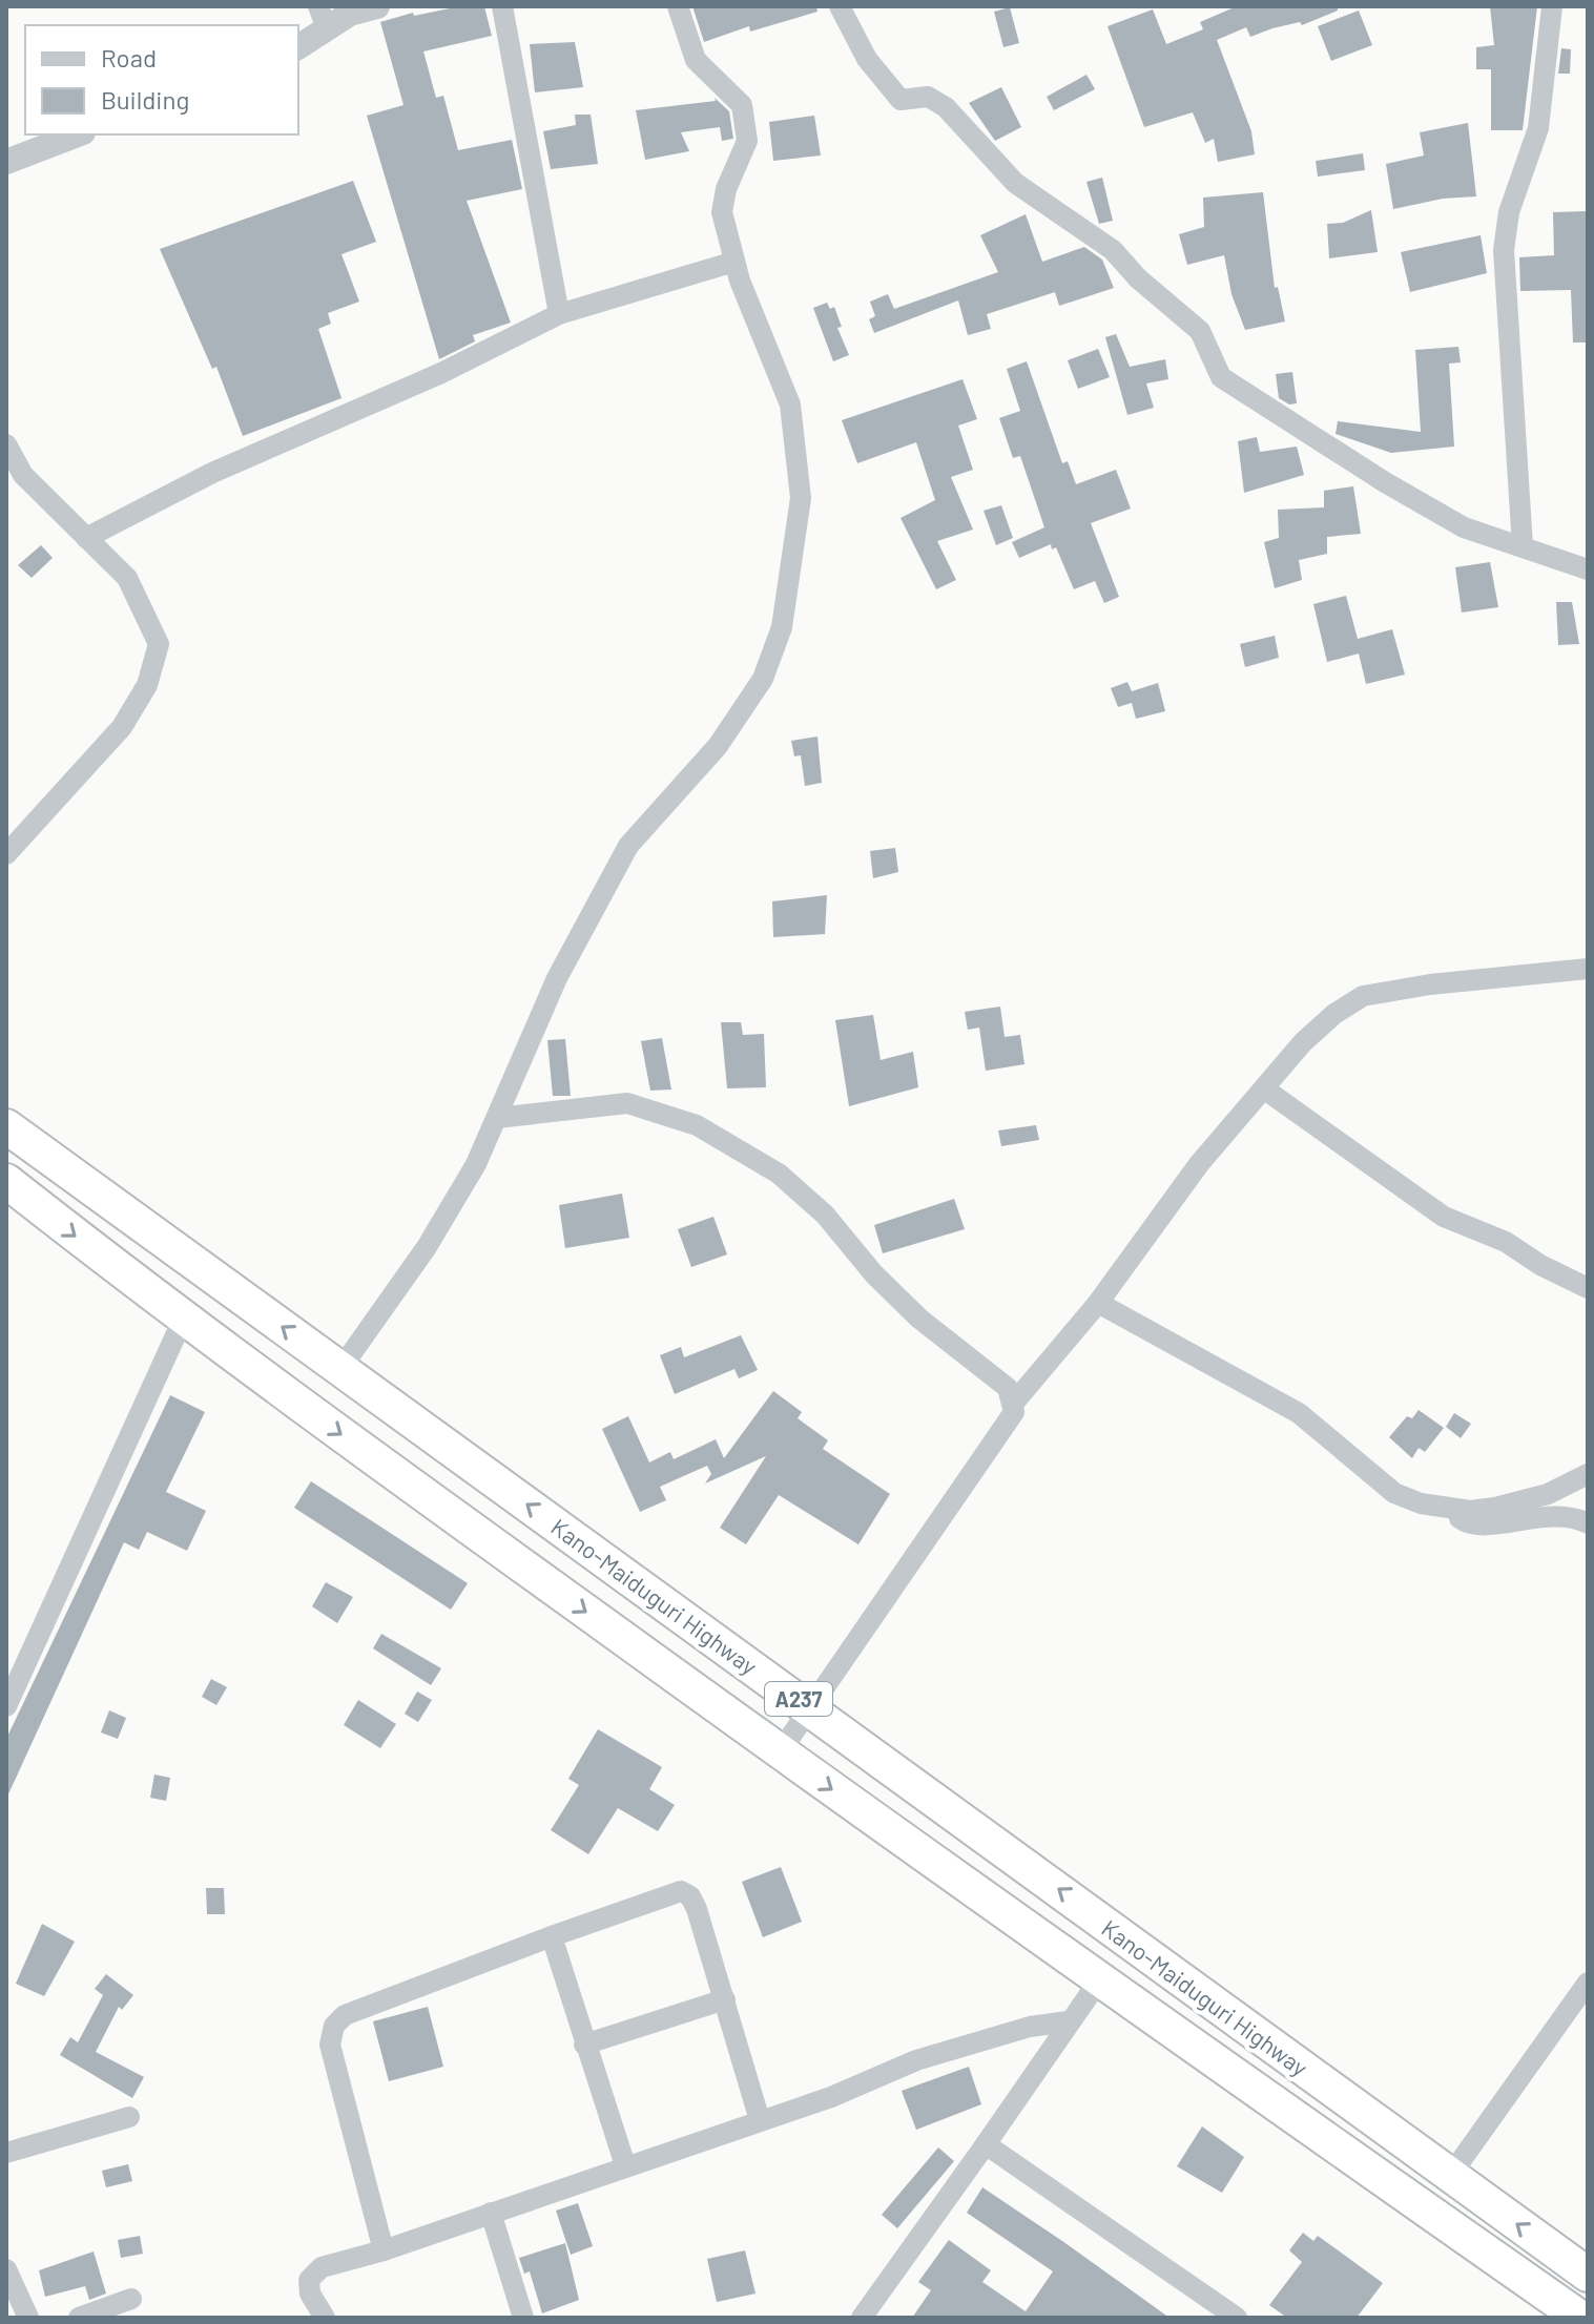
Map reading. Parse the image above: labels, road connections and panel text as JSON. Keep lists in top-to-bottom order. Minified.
{"streets":{"highway":["Kano-Maiduguri Highway","A237"]},"legend":["Road","Building"]}
